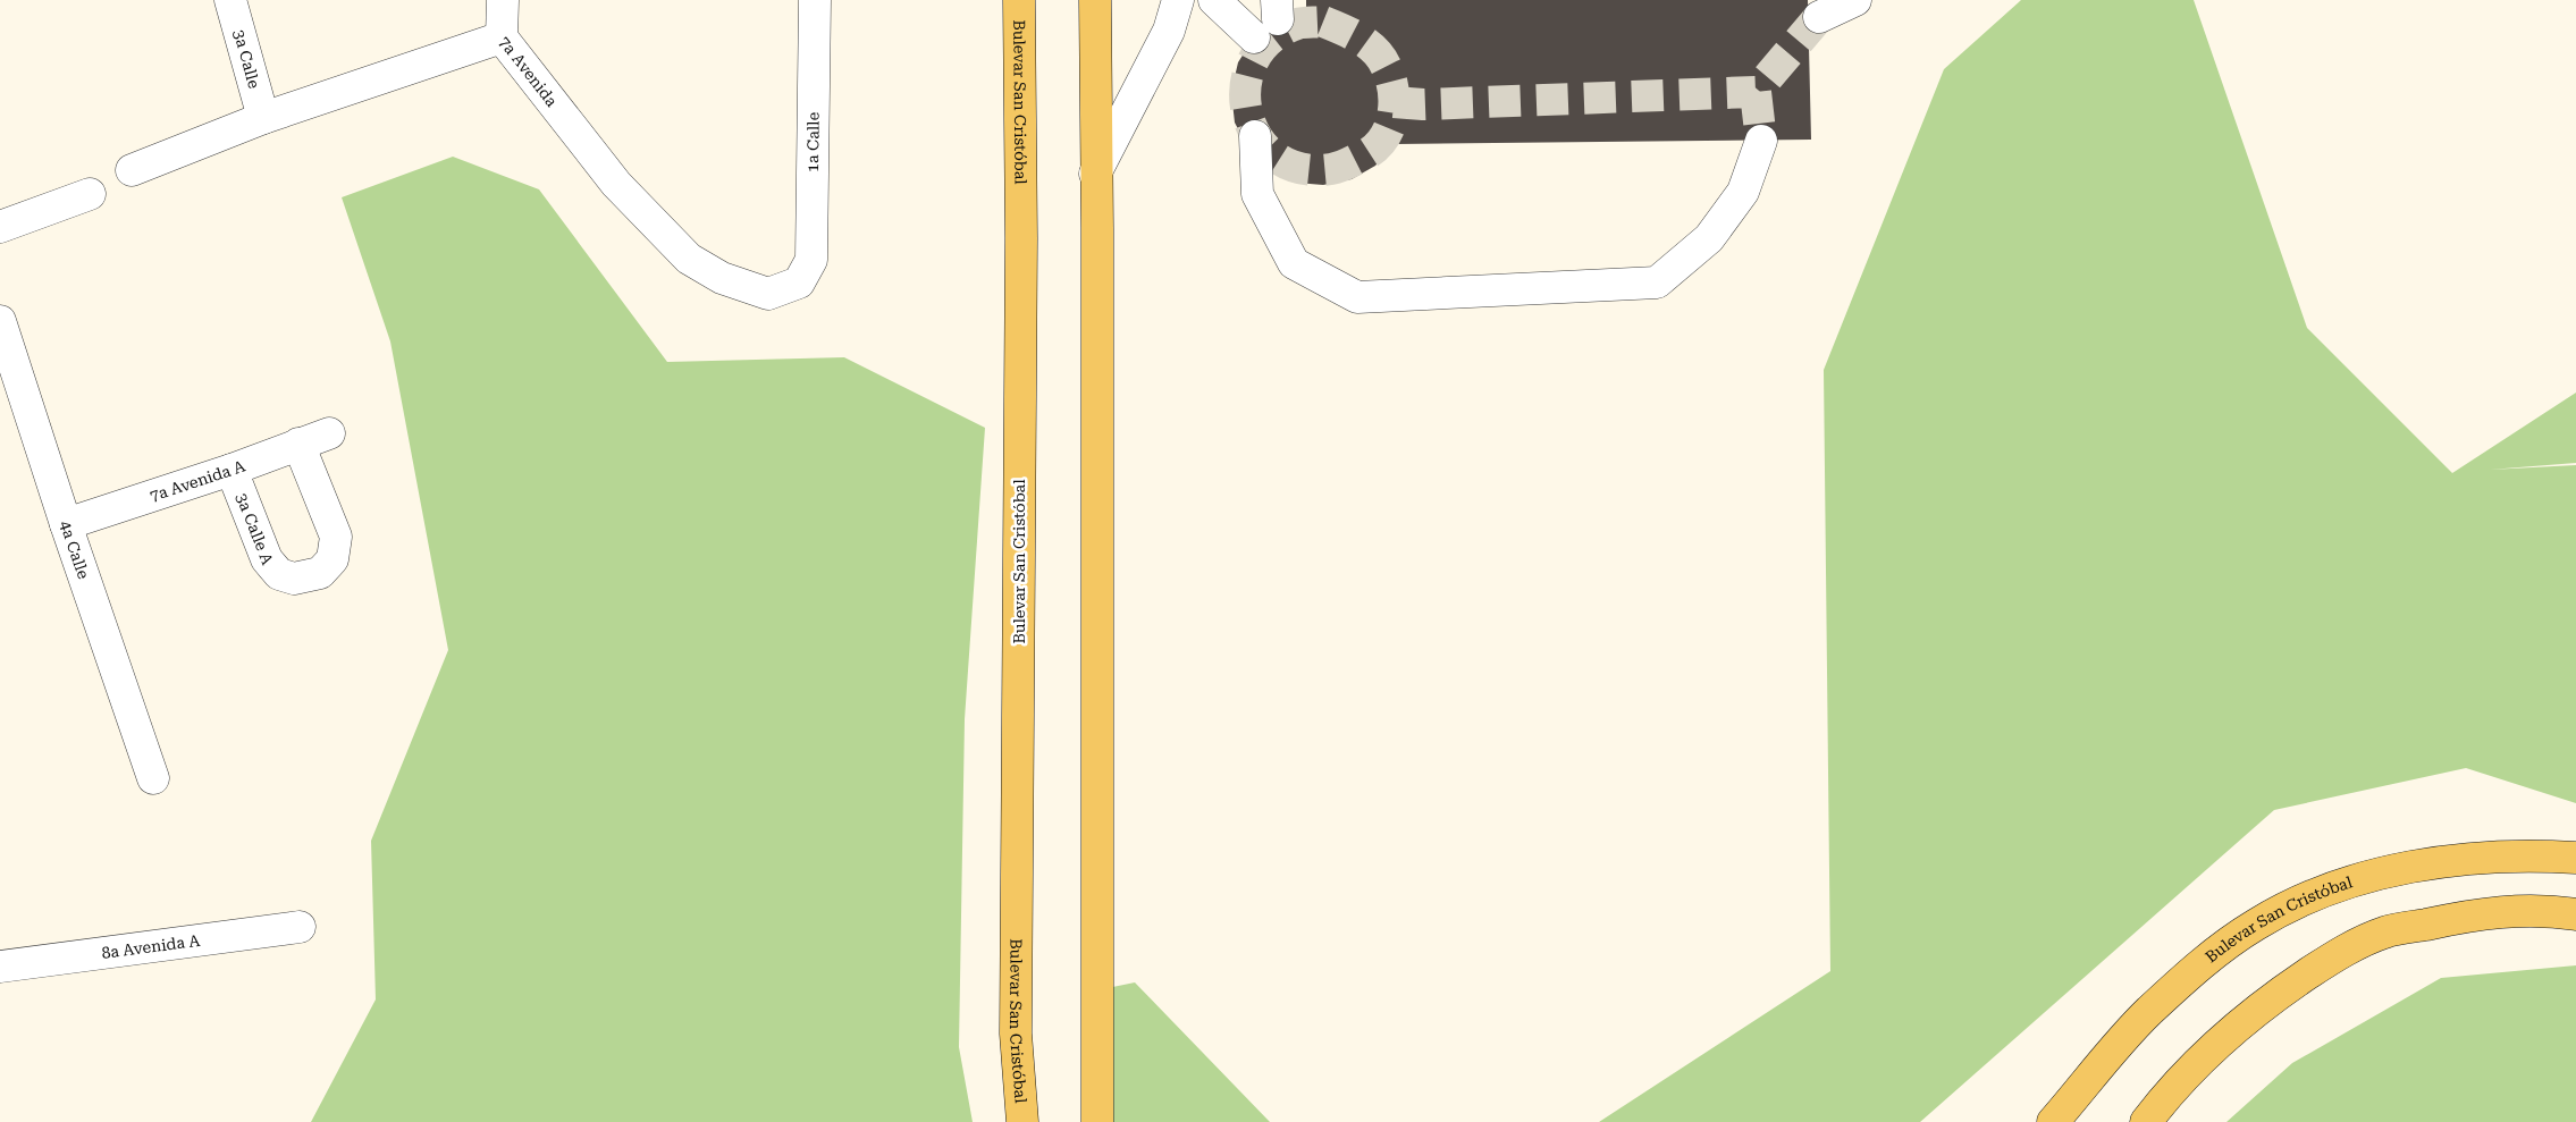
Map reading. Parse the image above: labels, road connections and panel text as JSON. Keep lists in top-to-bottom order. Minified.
{"streets":{"main road":["Bulevar San Cristóbal"],"street":["3a Calle","7a Avenida","1a Calle","7a Avenida A","3a Calle A","4a Calle","8a Avenida A"]},"crossings":[["3a Calle","7a Avenida"],["7a Avenida","1a Calle"],["7a Avenida A","3a Calle A"],["7a Avenida A","4a Calle"]]}
